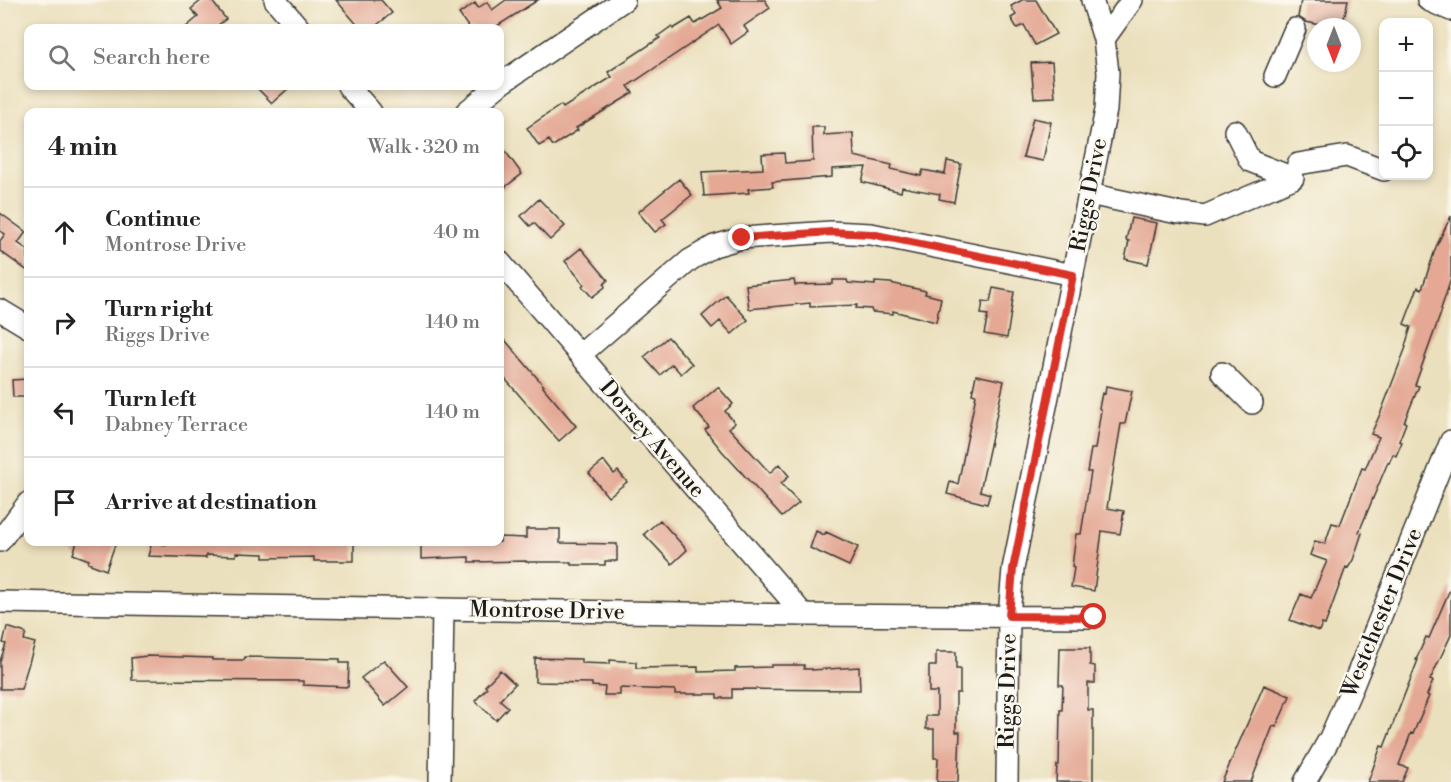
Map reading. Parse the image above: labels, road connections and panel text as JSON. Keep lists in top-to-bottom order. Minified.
{"streets":{"street":["Riggs Drive","Dorsey Avenue","Montrose Drive","Westchester Drive"]},"crossings":[["Riggs Drive","Montrose Drive"],["Dorsey Avenue","Montrose Drive"]],"north":"bottom","page":{"map_buttons":["+","−"],"search":"Search here","heading":["4 min","Walk · 320 m"],"list":[["Continue","Montrose Drive","40 m"],["Turn right","Riggs Drive","140 m"],["Turn left","Dabney Terrace","140 m"],"Arrive at destination"]}}
